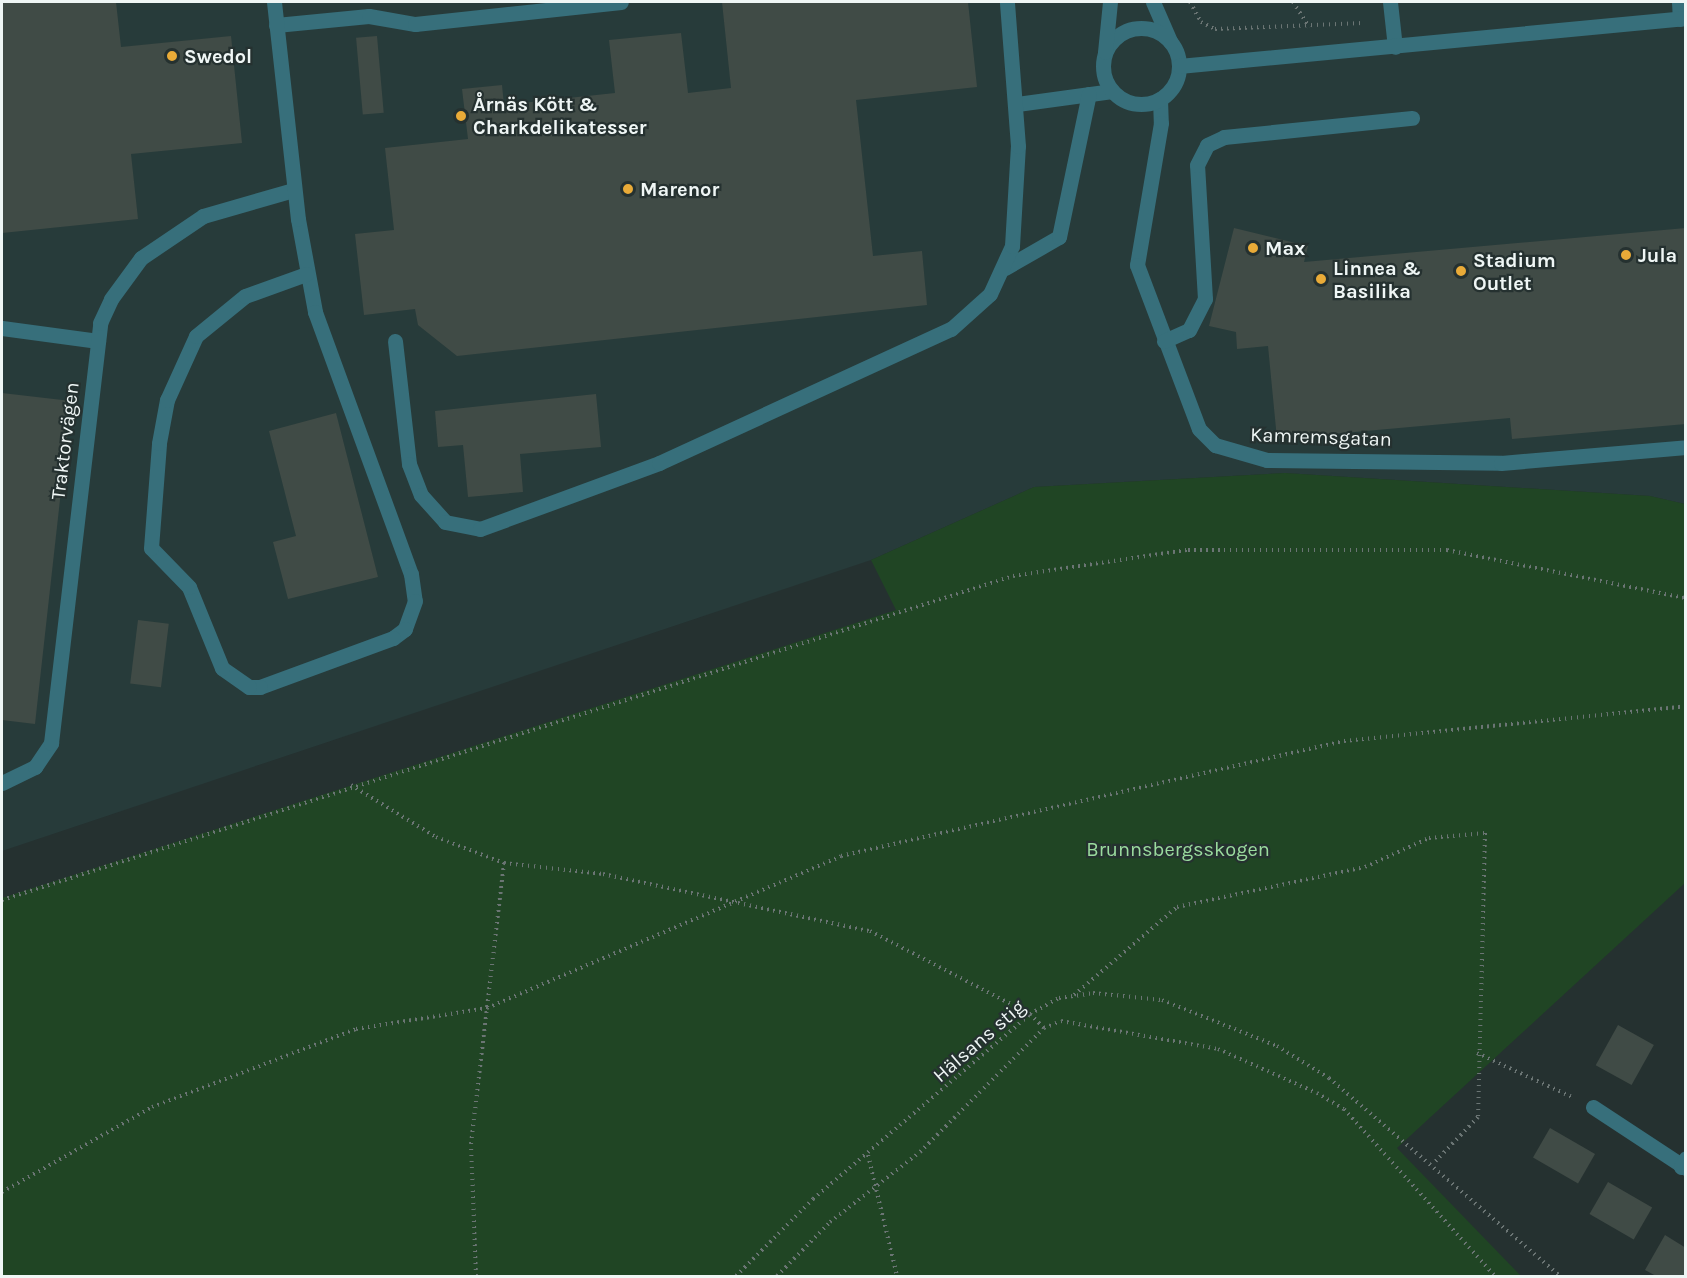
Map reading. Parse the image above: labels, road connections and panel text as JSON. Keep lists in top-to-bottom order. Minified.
{"streets":{"street":["Kamremsgatan","Traktorvägen"],"path":["Hälsans stig"]},"parks":["Brunnsbergsskogen"],"places":["Swedol","Årnäs Kött & Charkdelikatesser","Marenor","Max","Jula","Stadium Outlet","Linnea & Basilika"]}
